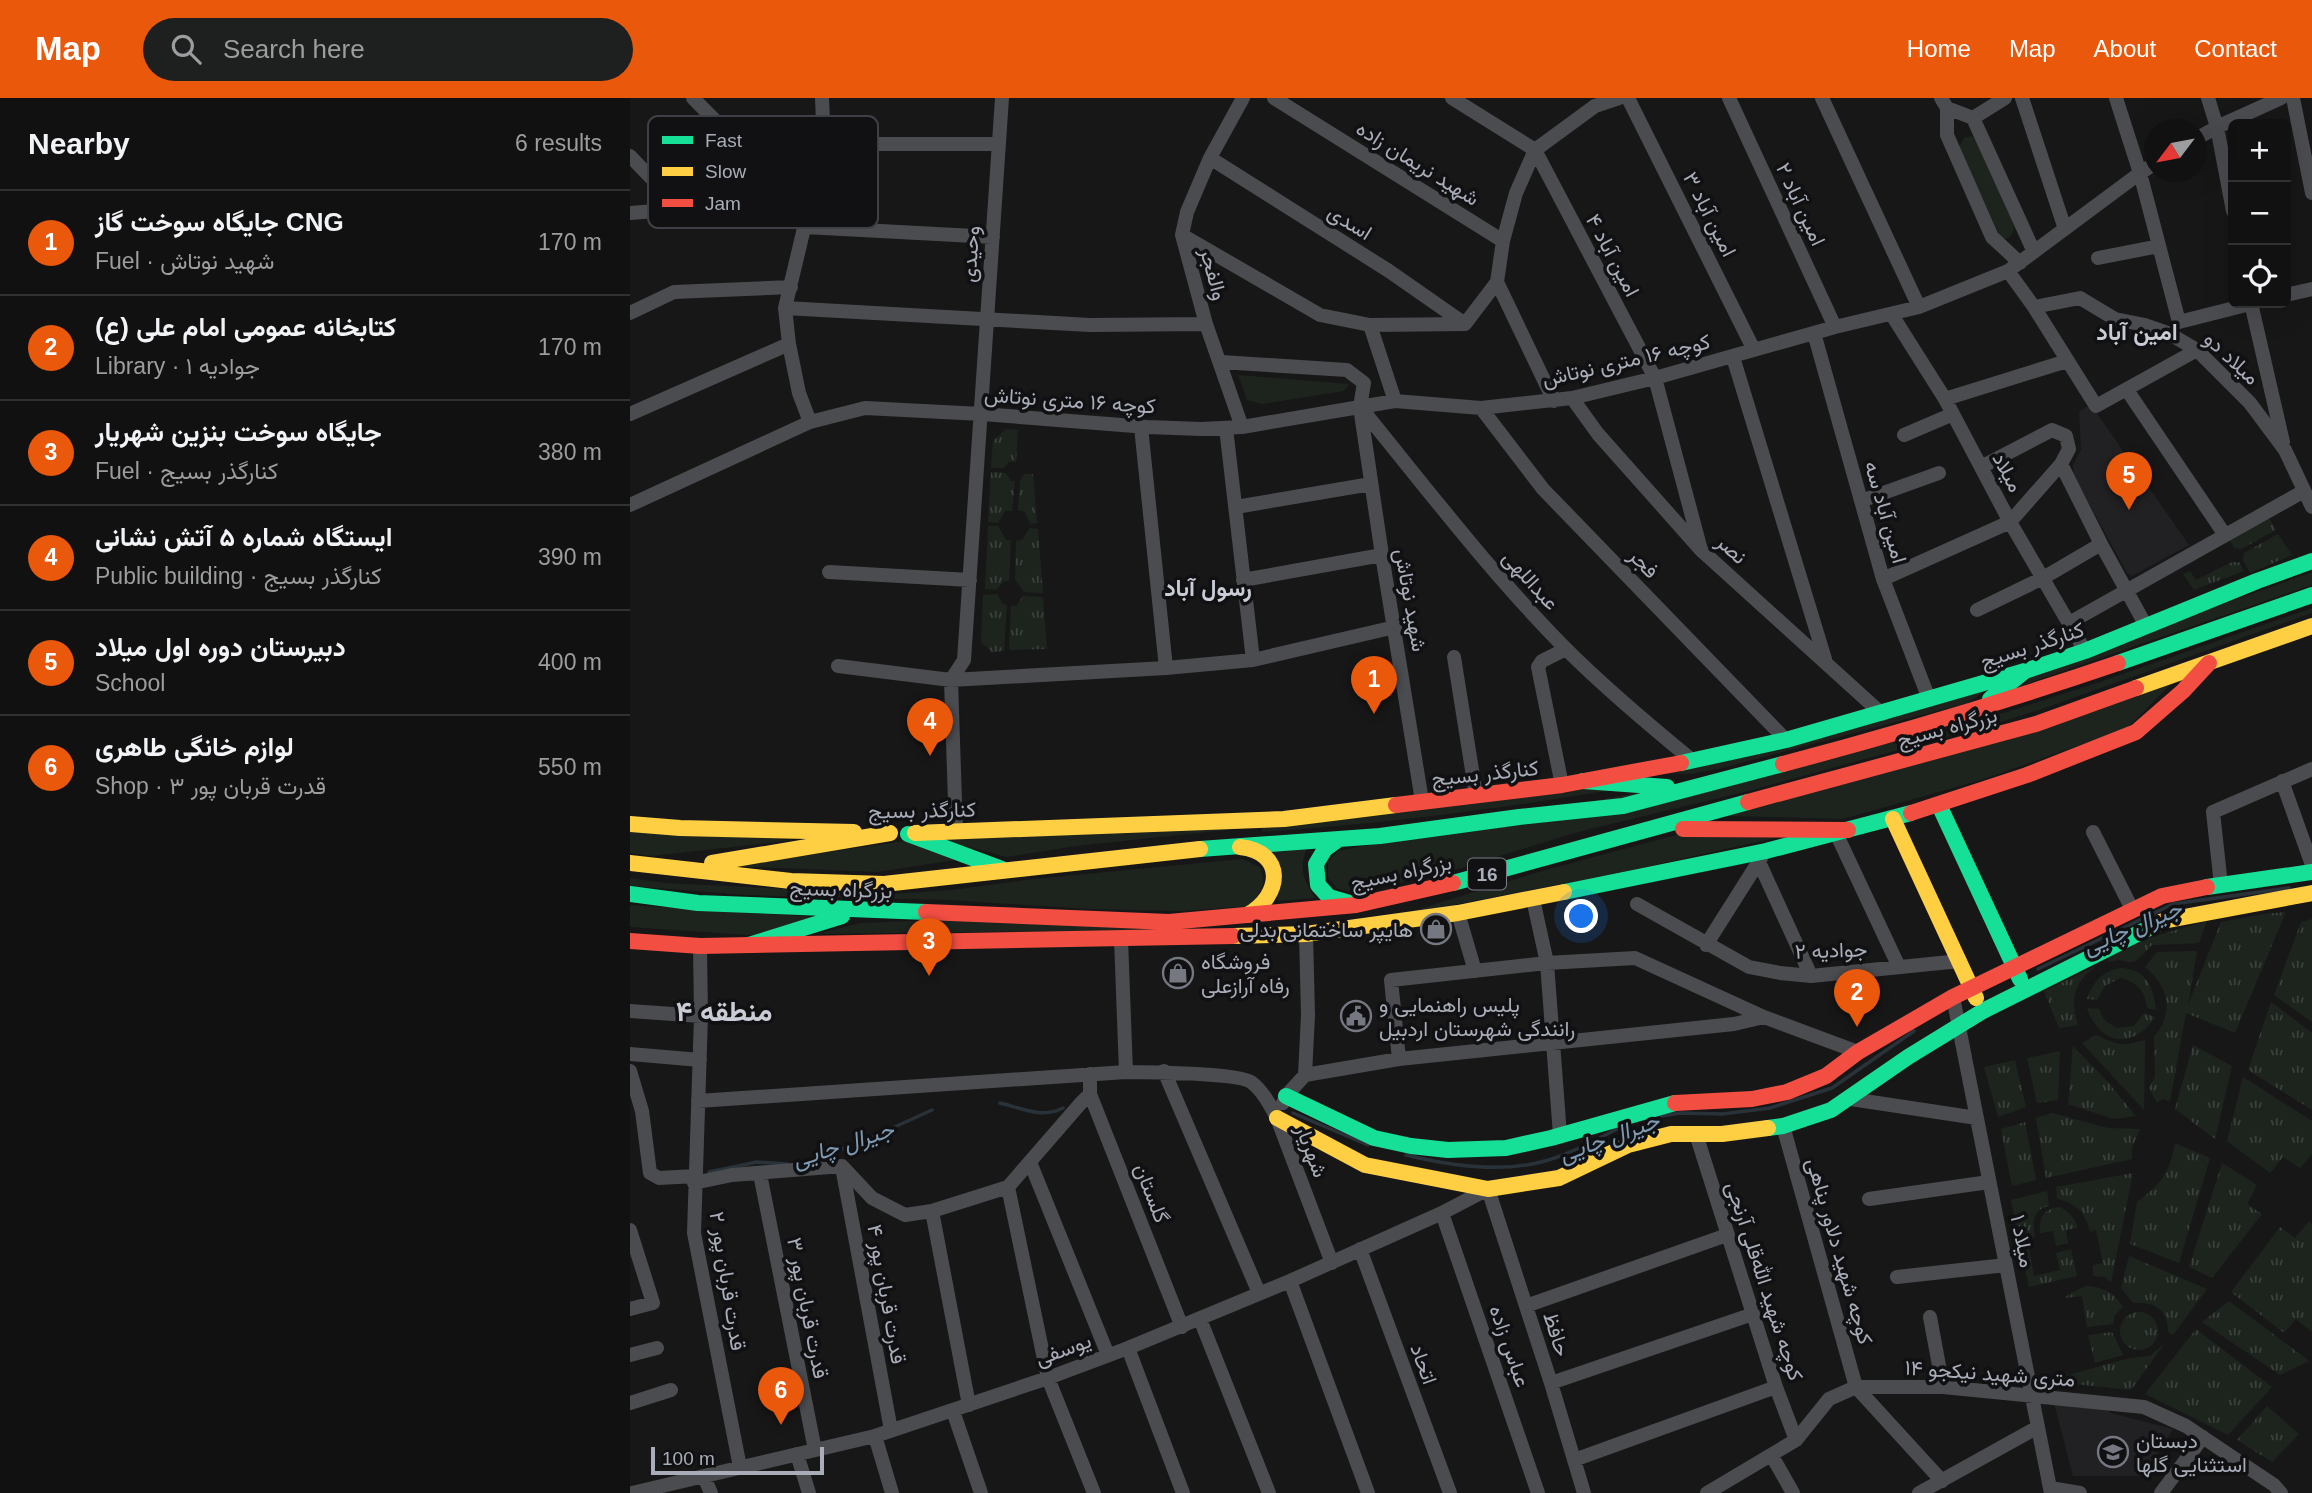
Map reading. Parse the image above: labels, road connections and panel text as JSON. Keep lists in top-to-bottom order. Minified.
{"streets":{"main road":["کنارگذر بسیج","بزرگراه بسیج","16"],"street":["شهید نریمان زاده","۲ امین آباد","۳ امین آباد","اسدی","وحیدی","۴ امین آباد","والفجر","میلاد دو","کوچه ۱۶ متری نوتاش","میلاد","امین آباد سه","نصر","فجر","عبداللهی","شهید نوتاش","جوادیه ۲","شهریار","گلستان","میلاد ۱","کوچه شهید دلاور پناهی","قدرت قربان پور ۲","کوچه شهید الله‌قلی آرنجی","قدرت قربان پور ۴","قدرت قربان پور ۳","حافظ","عباس زاده","یوسفی","اتحاد","۱۴ متری شهید نیکجو"]},"crossings":[["۲ امین آباد","کوچه ۱۶ متری نوتاش"],["۳ امین آباد","کوچه ۱۶ متری نوتاش"],["اسدی","والفجر"],["وحیدی","کوچه ۱۶ متری نوتاش"],["۴ امین آباد","کوچه ۱۶ متری نوتاش"],["۴ امین آباد","نصر"],["والفجر","کوچه ۱۶ متری نوتاش"],["والفجر","شهید نوتاش"],["کوچه ۱۶ متری نوتاش","میلاد"],["کوچه ۱۶ متری نوتاش","امین آباد سه"],["کوچه ۱۶ متری نوتاش","نصر"],["کوچه ۱۶ متری نوتاش","فجر"],["کوچه ۱۶ متری نوتاش","عبداللهی"],["کوچه ۱۶ متری نوتاش","شهید نوتاش"],["میلاد","کنارگذر بسیج"],["امین آباد سه","کنارگذر بسیج"],["نصر","کنارگذر بسیج"],["فجر","کنارگذر بسیج"],["عبداللهی","شهید نوتاش"],["عبداللهی","کنارگذر بسیج"],["شهید نوتاش","کنارگذر بسیج"],["شهریار","یوسفی"],["گلستان","یوسفی"],["میلاد ۱","۱۴ متری شهید نیکجو"],["کوچه شهید دلاور پناهی","۱۴ متری شهید نیکجو"],["قدرت قربان پور ۲","یوسفی"],["کوچه شهید الله‌قلی آرنجی","۱۴ متری شهید نیکجو"],["قدرت قربان پور ۴","یوسفی"],["قدرت قربان پور ۳","یوسفی"],["حافظ","یوسفی"],["عباس زاده","یوسفی"],["یوسفی","اتحاد"]],"districts":["امین آباد","رسول آباد","منطقه ۴"],"water":["جیرال چایی"],"places":{"shop":["هایپر ساختمانی بدلی","فروشگاه رفاه آرازعلی"],"public building":["پلیس راهنمایی و رانندگی شهرستان اردبیل"],"school or university":["دبستان استثنایی گلها"]},"legend":["Fast","Slow","Jam"],"scale_bar":"100 m","north":"bottom left","page":{"header":"Map","search":"Search here","nav":["Home","Map","About","Contact"],"heading":["Nearby","6 results"],"map_buttons":["+","−"],"list":[{"mark":"1","name":"جایگاه سوخت گاز CNG","note":"Fuel · شهید نوتاش","value":"170 m"},{"mark":"2","name":"کتابخانه عمومی امام علی (ع)","note":"Library · جوادیه ۱","value":"170 m"},{"mark":"3","name":"جایگاه سوخت بنزین شهریار","note":"Fuel · کنارگذر بسیج","value":"380 m"},{"mark":"4","name":"ایستگاه شماره ۵ آتش نشانی","note":"Public building · کنارگذر بسیج","value":"390 m"},{"mark":"5","name":"دبیرستان دوره اول میلاد","note":"School","value":"400 m"},{"mark":"6","name":"لوازم خانگی طاهری","note":"Shop · قدرت قربان پور ۳","value":"550 m"}],"pins":["5","1","4","3","2","6"],"scale":"100 m"}}
